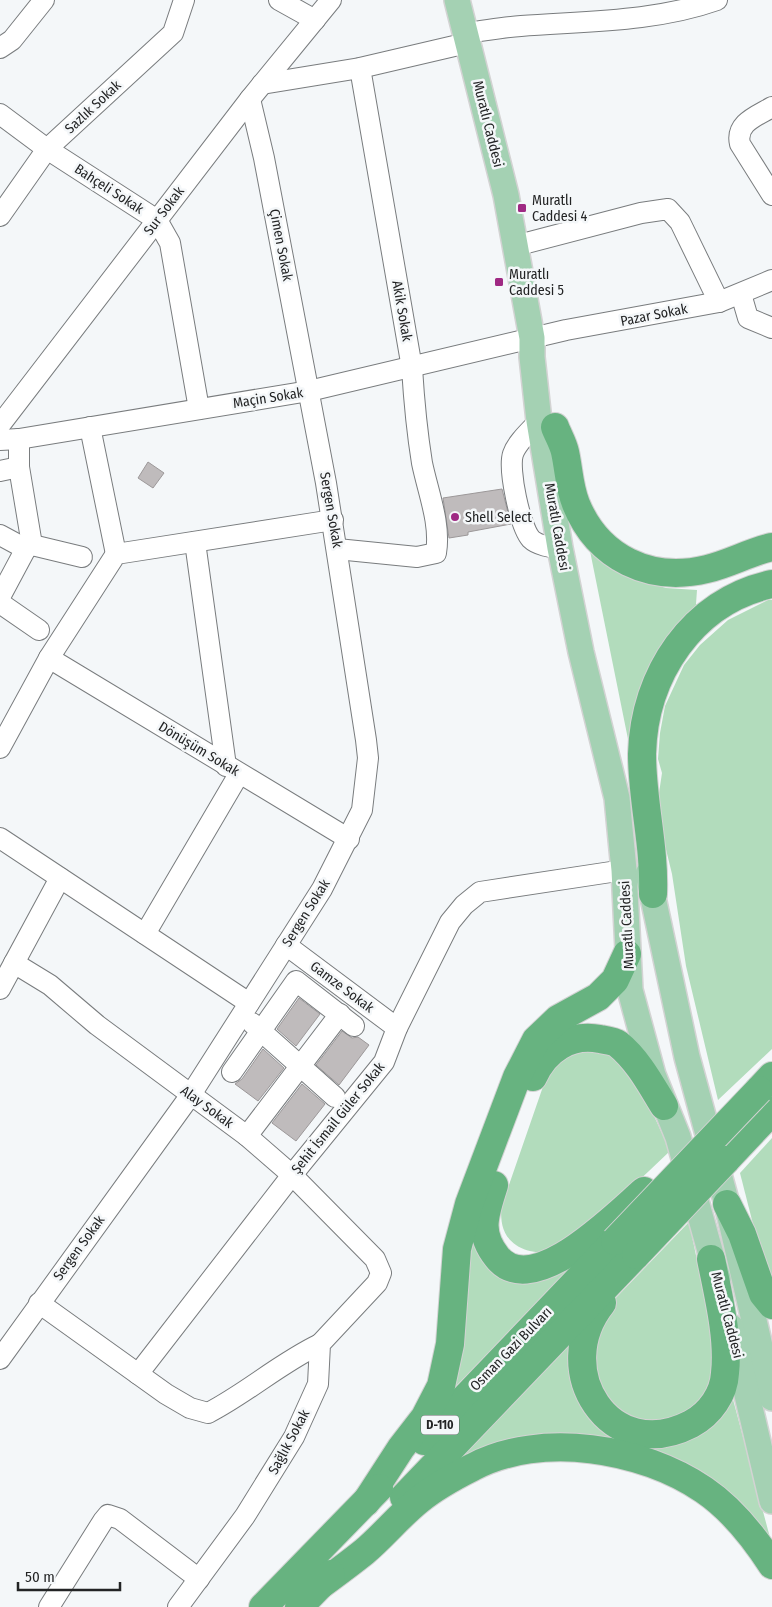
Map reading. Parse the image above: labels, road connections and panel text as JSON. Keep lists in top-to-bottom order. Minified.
{"streets":{"highway":["Osman Gazi Bulvarı","D-110"],"main road":["Muratlı Caddesi"],"street":["Sazlık Sokak","Bahçeli Sokak","Sur Sokak","Çimen Sokak","Akik Sokak","Pazar Sokak","Maçin Sokak","Sergen Sokak","Dönüşüm Sokak","Gamze Sokak","Alay Sokak","Şehit İsmail Güler Sokak","Sağlık Sokak"]},"crossings":[["Sazlık Sokak","Bahçeli Sokak"],["Muratlı Caddesi","Pazar Sokak"],["Muratlı Caddesi","Maçin Sokak"],["Muratlı Caddesi","Şehit İsmail Güler Sokak"],["Bahçeli Sokak","Sur Sokak"],["Bahçeli Sokak","Maçin Sokak"],["Sur Sokak","Çimen Sokak"],["Çimen Sokak","Maçin Sokak"],["Çimen Sokak","Sergen Sokak"],["Akik Sokak","Maçin Sokak"],["Akik Sokak","Sergen Sokak"],["Pazar Sokak","Maçin Sokak"],["Maçin Sokak","Sergen Sokak"],["Sergen Sokak","Dönüşüm Sokak"],["Sergen Sokak","Gamze Sokak"],["Sergen Sokak","Alay Sokak"],["Gamze Sokak","Şehit İsmail Güler Sokak"],["Alay Sokak","Şehit İsmail Güler Sokak"],["Alay Sokak","Sağlık Sokak"],["Osman Gazi Bulvarı","D-110"]],"places":{"transit":["Muratlı Caddesi 4","Muratlı Caddesi 5"],"other":["Shell Select"]},"scale_bar":"50 m"}
